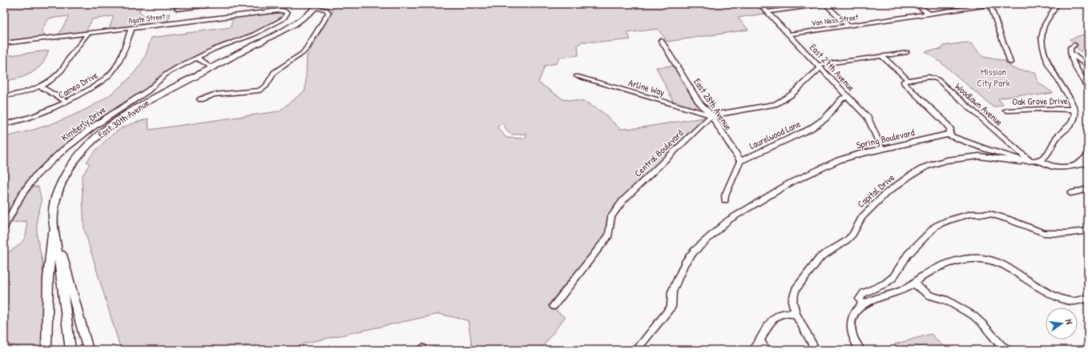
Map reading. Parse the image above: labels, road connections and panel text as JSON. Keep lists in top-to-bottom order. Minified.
{"streets":{"main road":["East 30th Avenue"],"street":["Agate Street","Van Ness Street","East 27th Avenue","Cameo Drive","Arline Way","Oak Grove Drive","East 28th Avenue","Woodlawn Avenue","Kimberly Drive","Laurelwood Lane","Spring Boulevard","Central Boulevard","Capital Drive"]},"crossings":[["Agate Street","Cameo Drive"],["Van Ness Street","East 27th Avenue"],["East 27th Avenue","Laurelwood Lane"],["East 27th Avenue","Spring Boulevard"],["Arline Way","East 28th Avenue"],["Arline Way","Central Boulevard"],["East 28th Avenue","Laurelwood Lane"],["East 28th Avenue","Central Boulevard"],["Woodlawn Avenue","Capital Drive"]],"parks":["Mission City Park"],"north":"right"}
